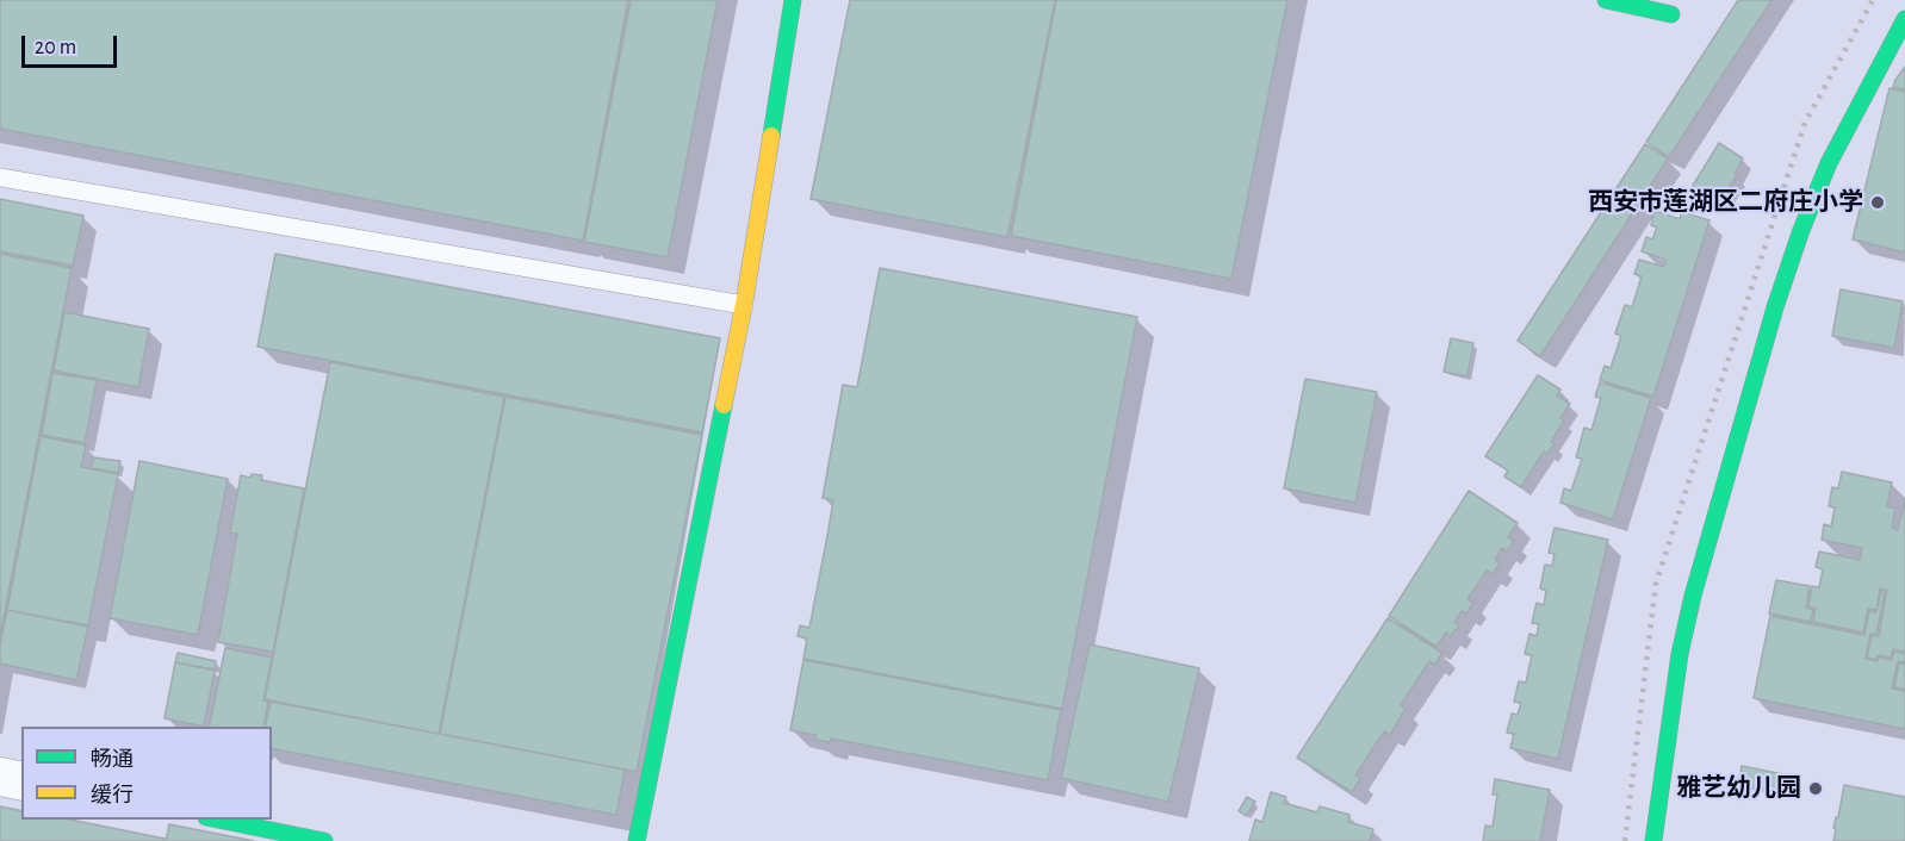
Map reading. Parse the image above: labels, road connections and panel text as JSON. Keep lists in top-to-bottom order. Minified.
{"places":["西安市莲湖区二府庄小学","雅艺幼儿园"],"legend":["畅通","缓行"],"scale_bar":"20 m"}
